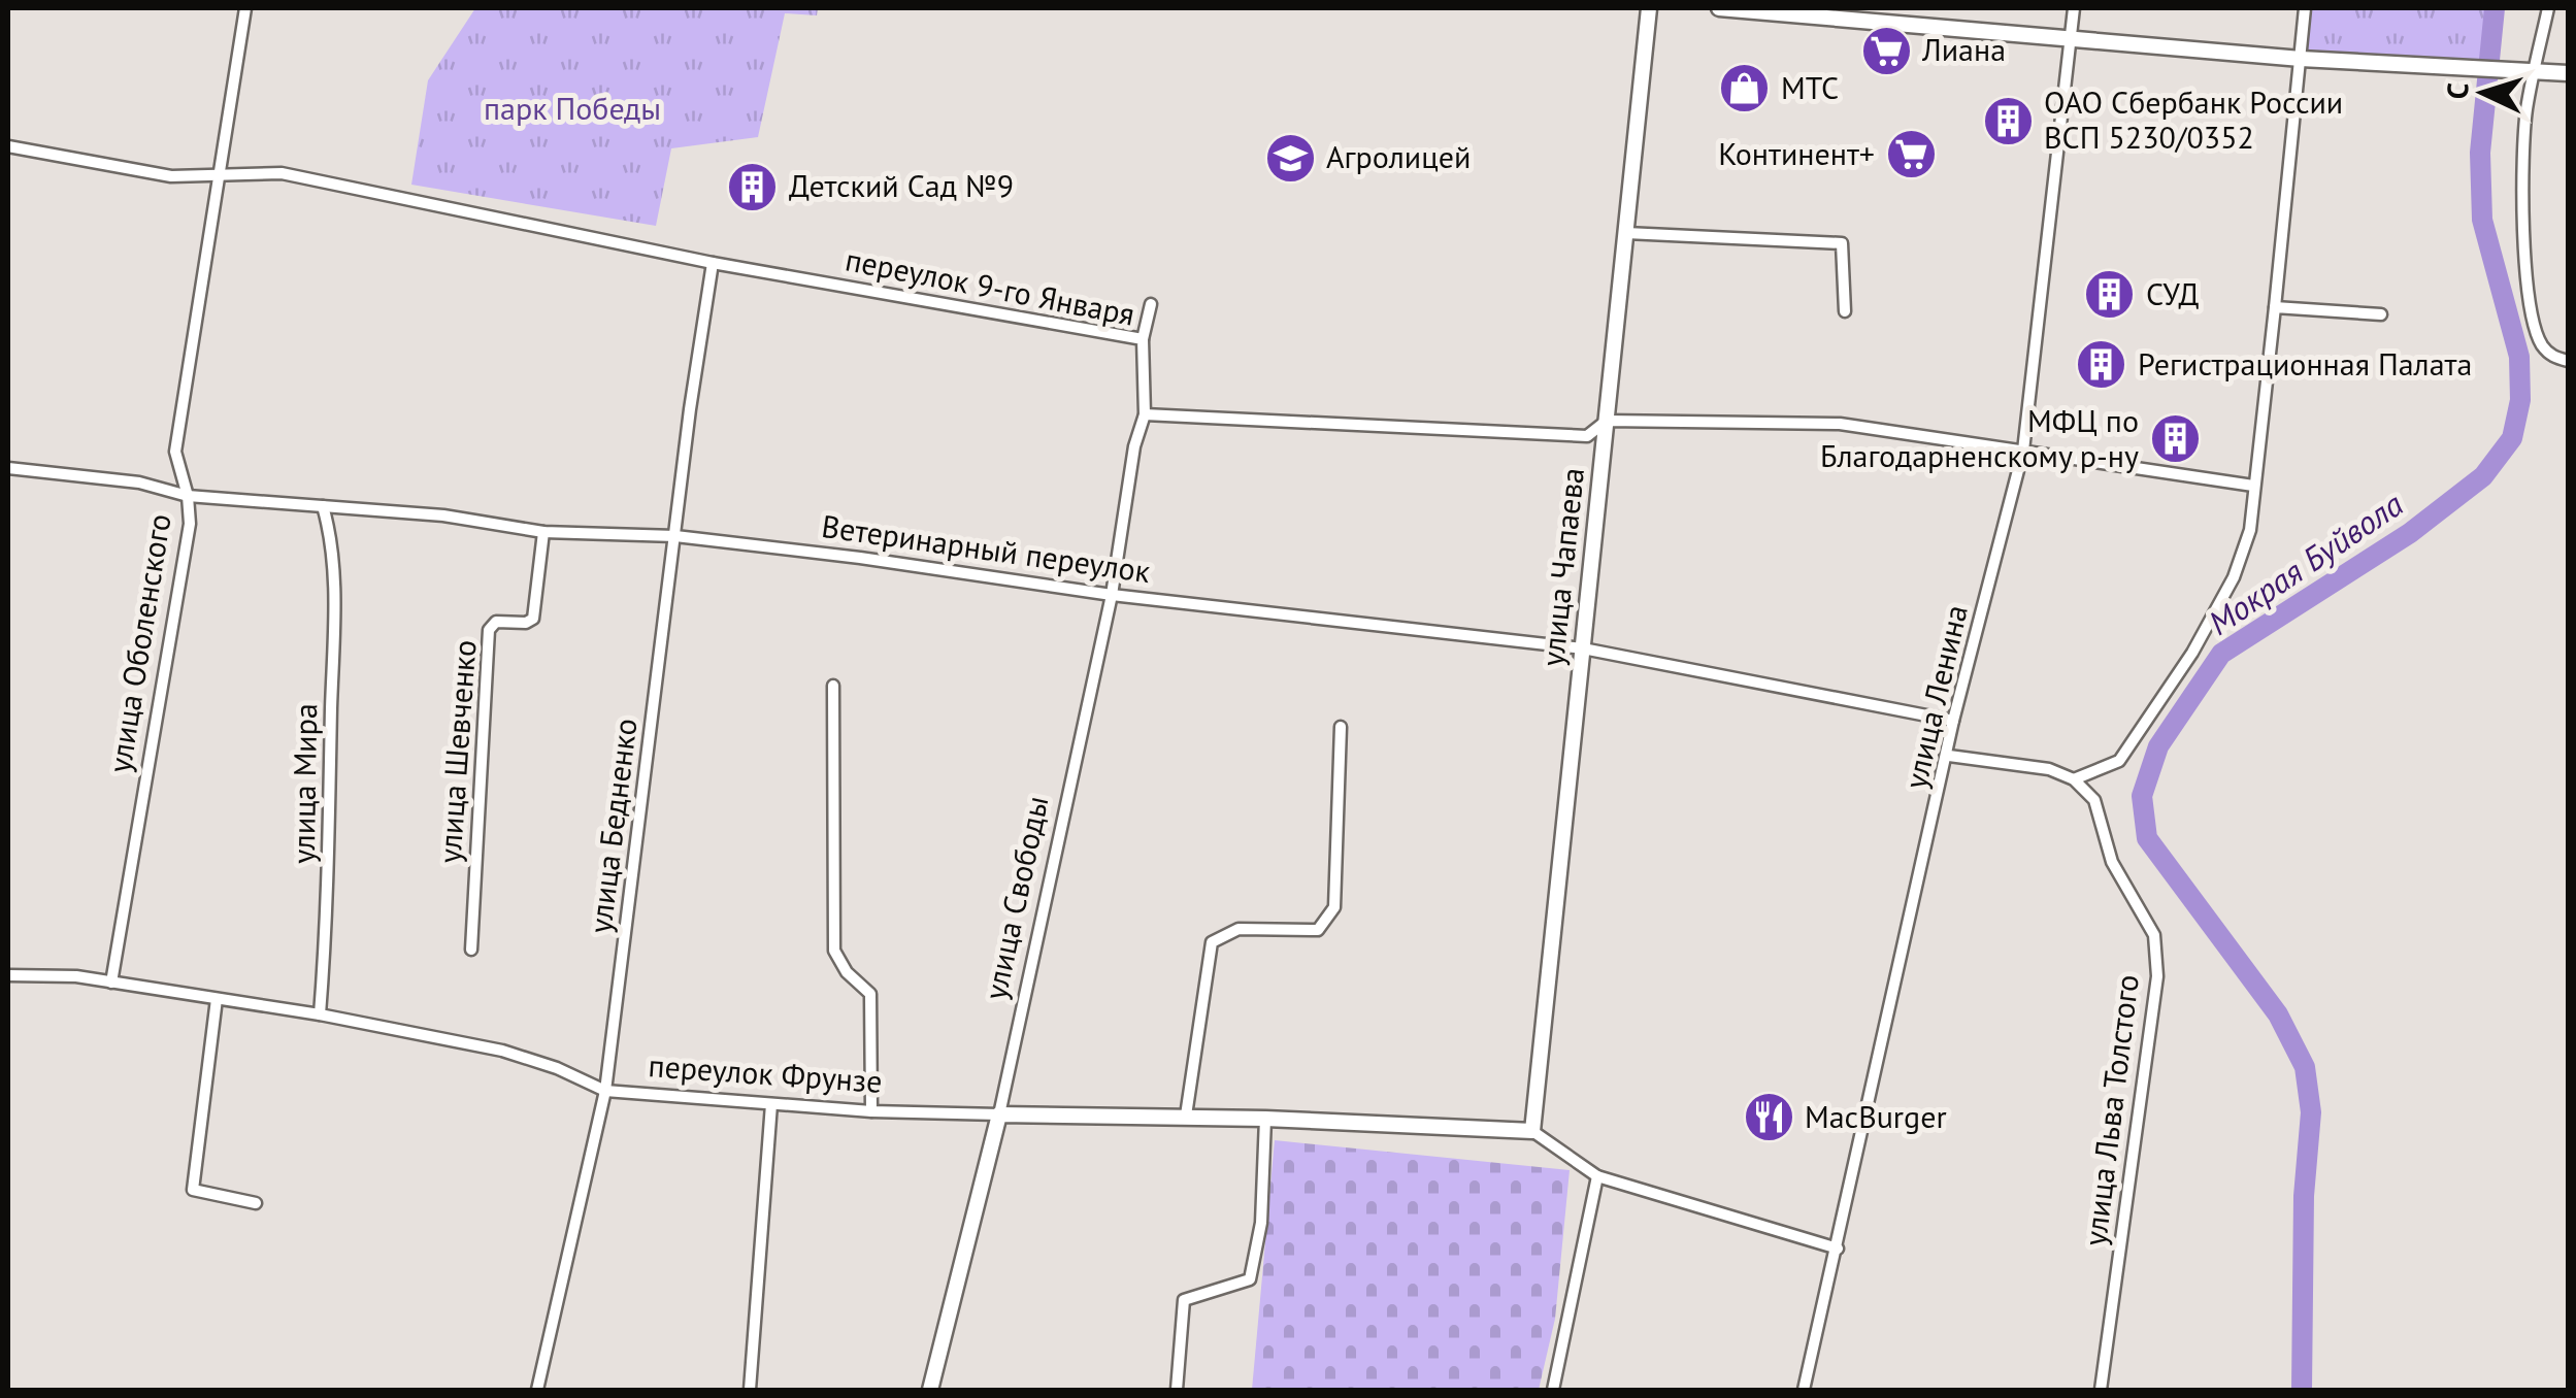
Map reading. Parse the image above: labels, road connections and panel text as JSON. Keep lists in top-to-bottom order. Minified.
{"streets":{"main road":["улица Чапаева","улица Свободы","переулок Фрунзе"],"street":["переулок 9-го Января","Ветеринарный переулок","улица Оболенского","улица Ленина","улица Шевченко","улица Мира","улица Бедненко","улица Льва Толстого"]},"crossings":[["переулок 9-го Января","улица Оболенского"],["переулок 9-го Января","улица Бедненко"],["переулок 9-го Января","улица Свободы"],["Ветеринарный переулок","улица Чапаева"],["Ветеринарный переулок","улица Оболенского"],["Ветеринарный переулок","улица Ленина"],["Ветеринарный переулок","улица Шевченко"],["Ветеринарный переулок","улица Мира"],["Ветеринарный переулок","улица Бедненко"],["Ветеринарный переулок","улица Свободы"],["улица Чапаева","переулок Фрунзе"],["улица Оболенского","переулок Фрунзе"],["улица Мира","переулок Фрунзе"],["улица Бедненко","переулок Фрунзе"],["улица Свободы","переулок Фрунзе"]],"water":["Мокрая Буйвола"],"parks":["парк Победы"],"places":{"supermarket":["Лиана","Континент+"],"shop":["МТС"],"building":["ОАО Сбербанк России ВСП 5230/0352","Детский Сад №9","СУД","Регистрационная Палата","МФЦ по Благодарненскому р-ну"],"school or university":["Агролицей"],"restaurant":["MacBurger"]},"north":"left"}
